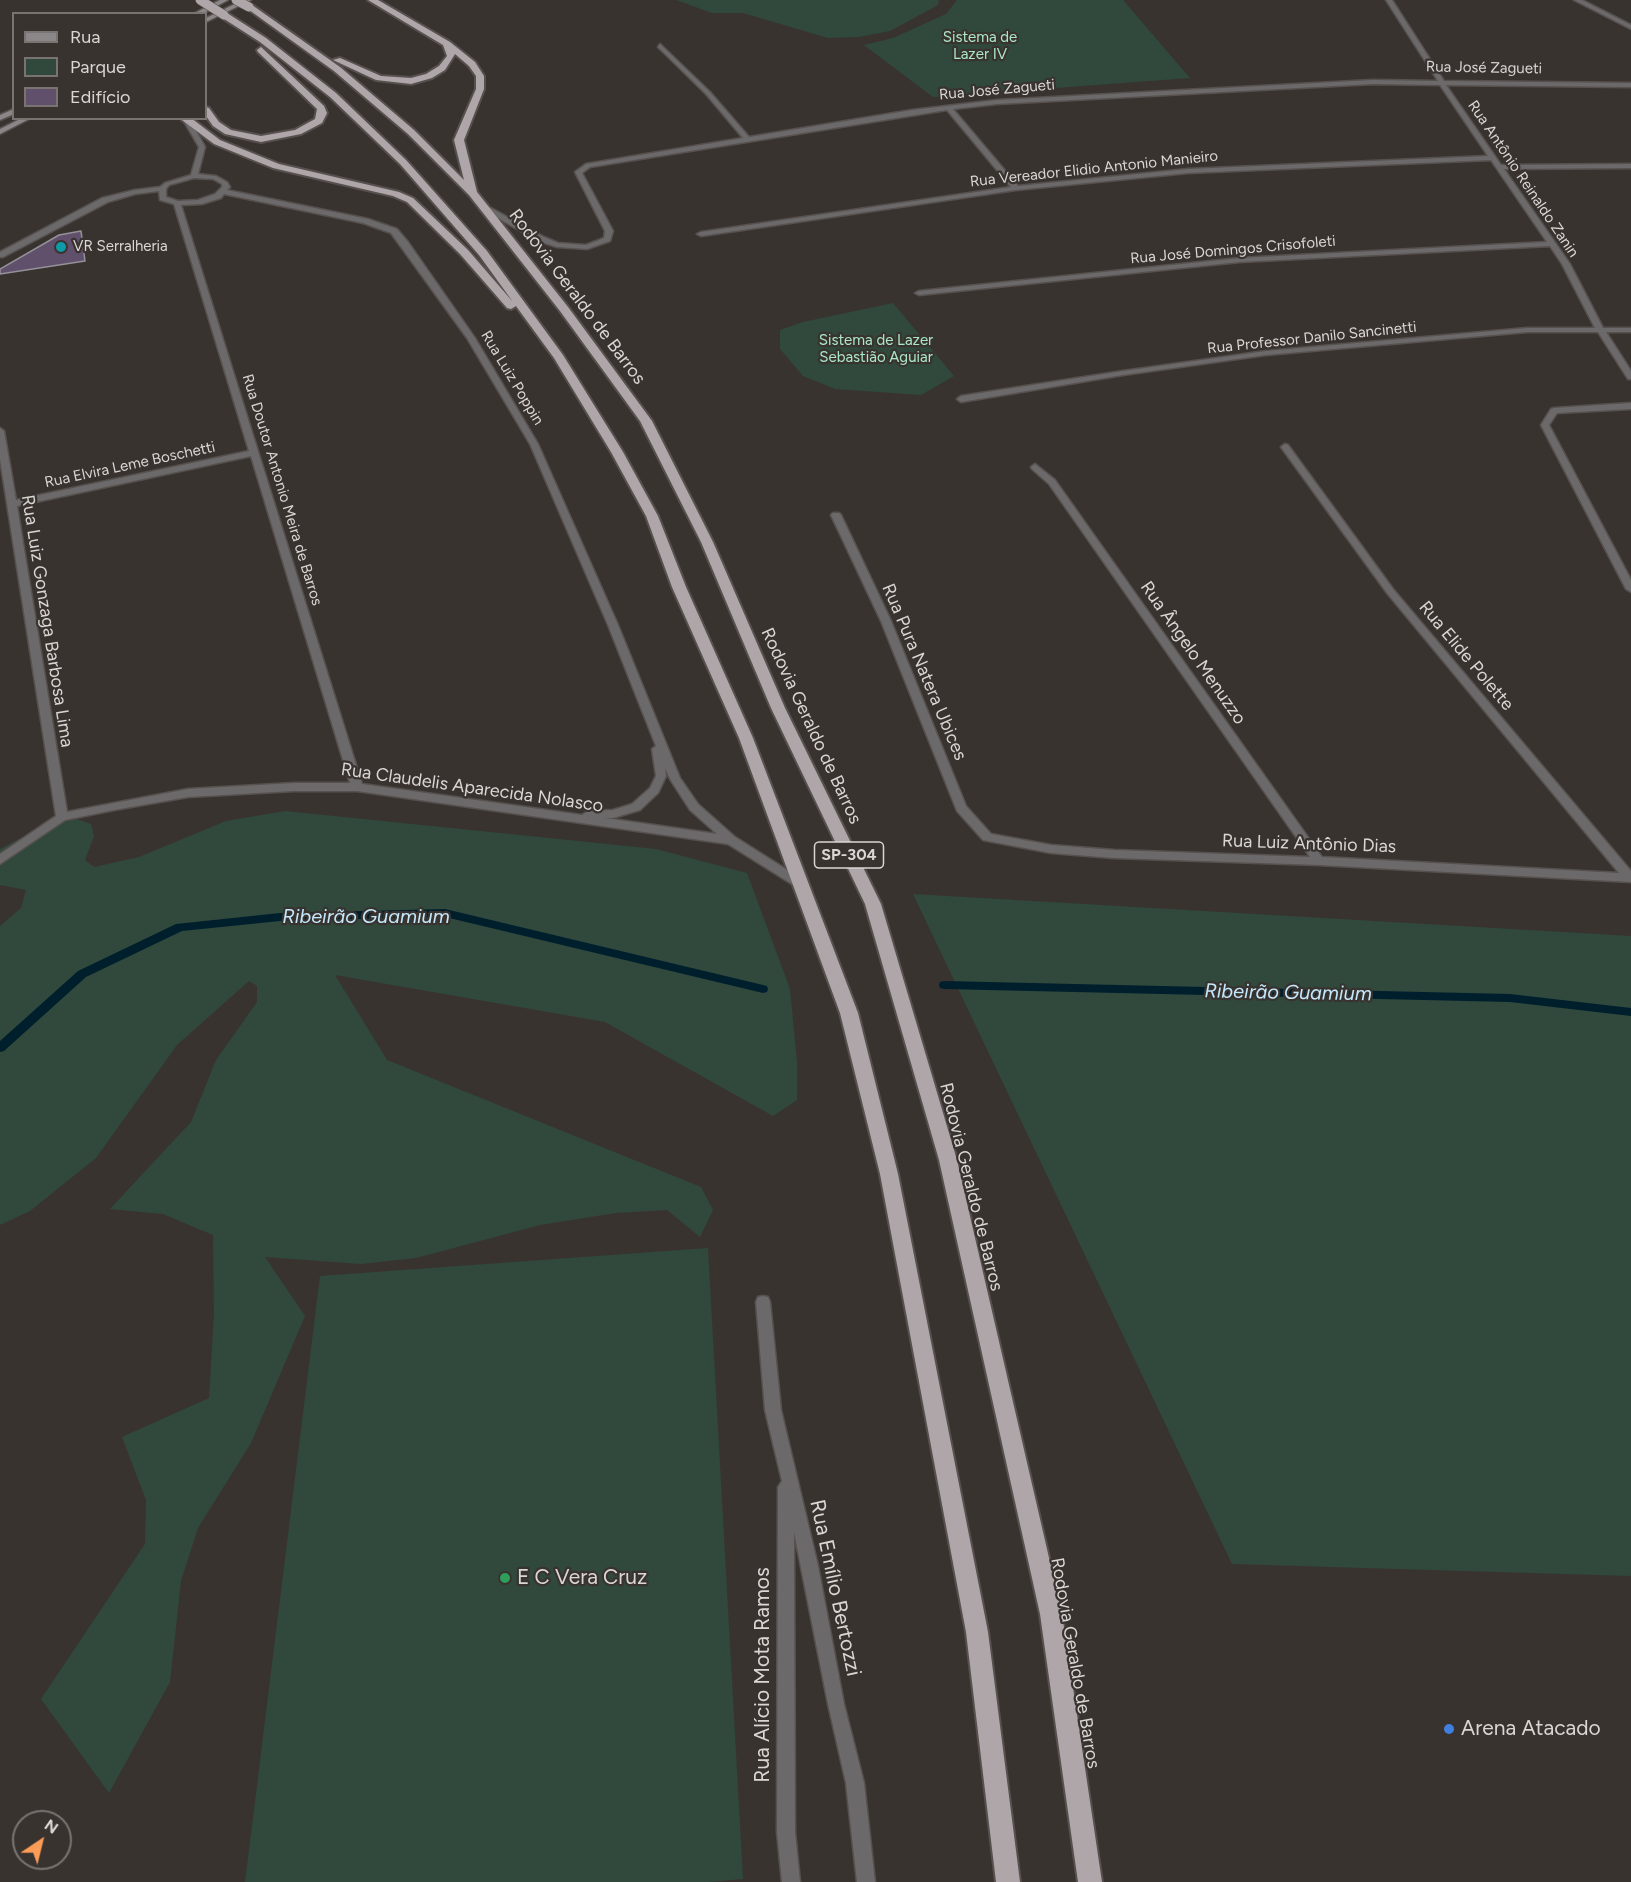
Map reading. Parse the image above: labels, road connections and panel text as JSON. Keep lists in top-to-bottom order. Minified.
{"streets":{"highway":["Rodovia Geraldo de Barros","SP-304"],"street":["Rua José Zagueti","Rua Vereador Elidio Antonio Manieiro","Rua Antônio Reinaldo Zanin","Rua José Domingos Crisofoleti","Rua Professor Danilo Sancinetti","Rua Luiz Poppin","Rua Elvira Leme Boschetti","Rua Doutor Antonio Meira de Barros","Rua Luiz Gonzaga Barbosa Lima","Rua Ângelo Menuzzo","Rua Elide Polette","Rua Pura Natera Ubices","Rua Claudelis Aparecida Nolasco","Rua Luiz Antônio Dias","Rua Emílio Bertozzi","Rua Alício Mota Ramos"]},"crossings":[["Rua José Zagueti","Rua Antônio Reinaldo Zanin"],["Rua José Zagueti","Rodovia Geraldo de Barros"],["Rua Vereador Elidio Antonio Manieiro","Rua Antônio Reinaldo Zanin"],["Rua Antônio Reinaldo Zanin","Rua José Domingos Crisofoleti"],["Rua Antônio Reinaldo Zanin","Rua Professor Danilo Sancinetti"],["Rua Luiz Poppin","Rua Claudelis Aparecida Nolasco"],["Rua Elvira Leme Boschetti","Rua Doutor Antonio Meira de Barros"],["Rua Elvira Leme Boschetti","Rua Luiz Gonzaga Barbosa Lima"],["Rua Doutor Antonio Meira de Barros","Rua Claudelis Aparecida Nolasco"],["Rua Luiz Gonzaga Barbosa Lima","Rua Claudelis Aparecida Nolasco"],["Rua Ângelo Menuzzo","Rua Luiz Antônio Dias"],["Rua Elide Polette","Rua Luiz Antônio Dias"],["Rua Pura Natera Ubices","Rua Luiz Antônio Dias"],["Rua Claudelis Aparecida Nolasco","SP-304"],["Rua Emílio Bertozzi","Rua Alício Mota Ramos"]],"water":["Ribeirão Guamium"],"parks":["Sistema de Lazer IV","Sistema de Lazer Sebastião Aguiar"],"places":["VR Serralheria","E C Vera Cruz","Arena Atacado"],"legend":["Rua","Parque","Edifício"],"north":"top right"}
